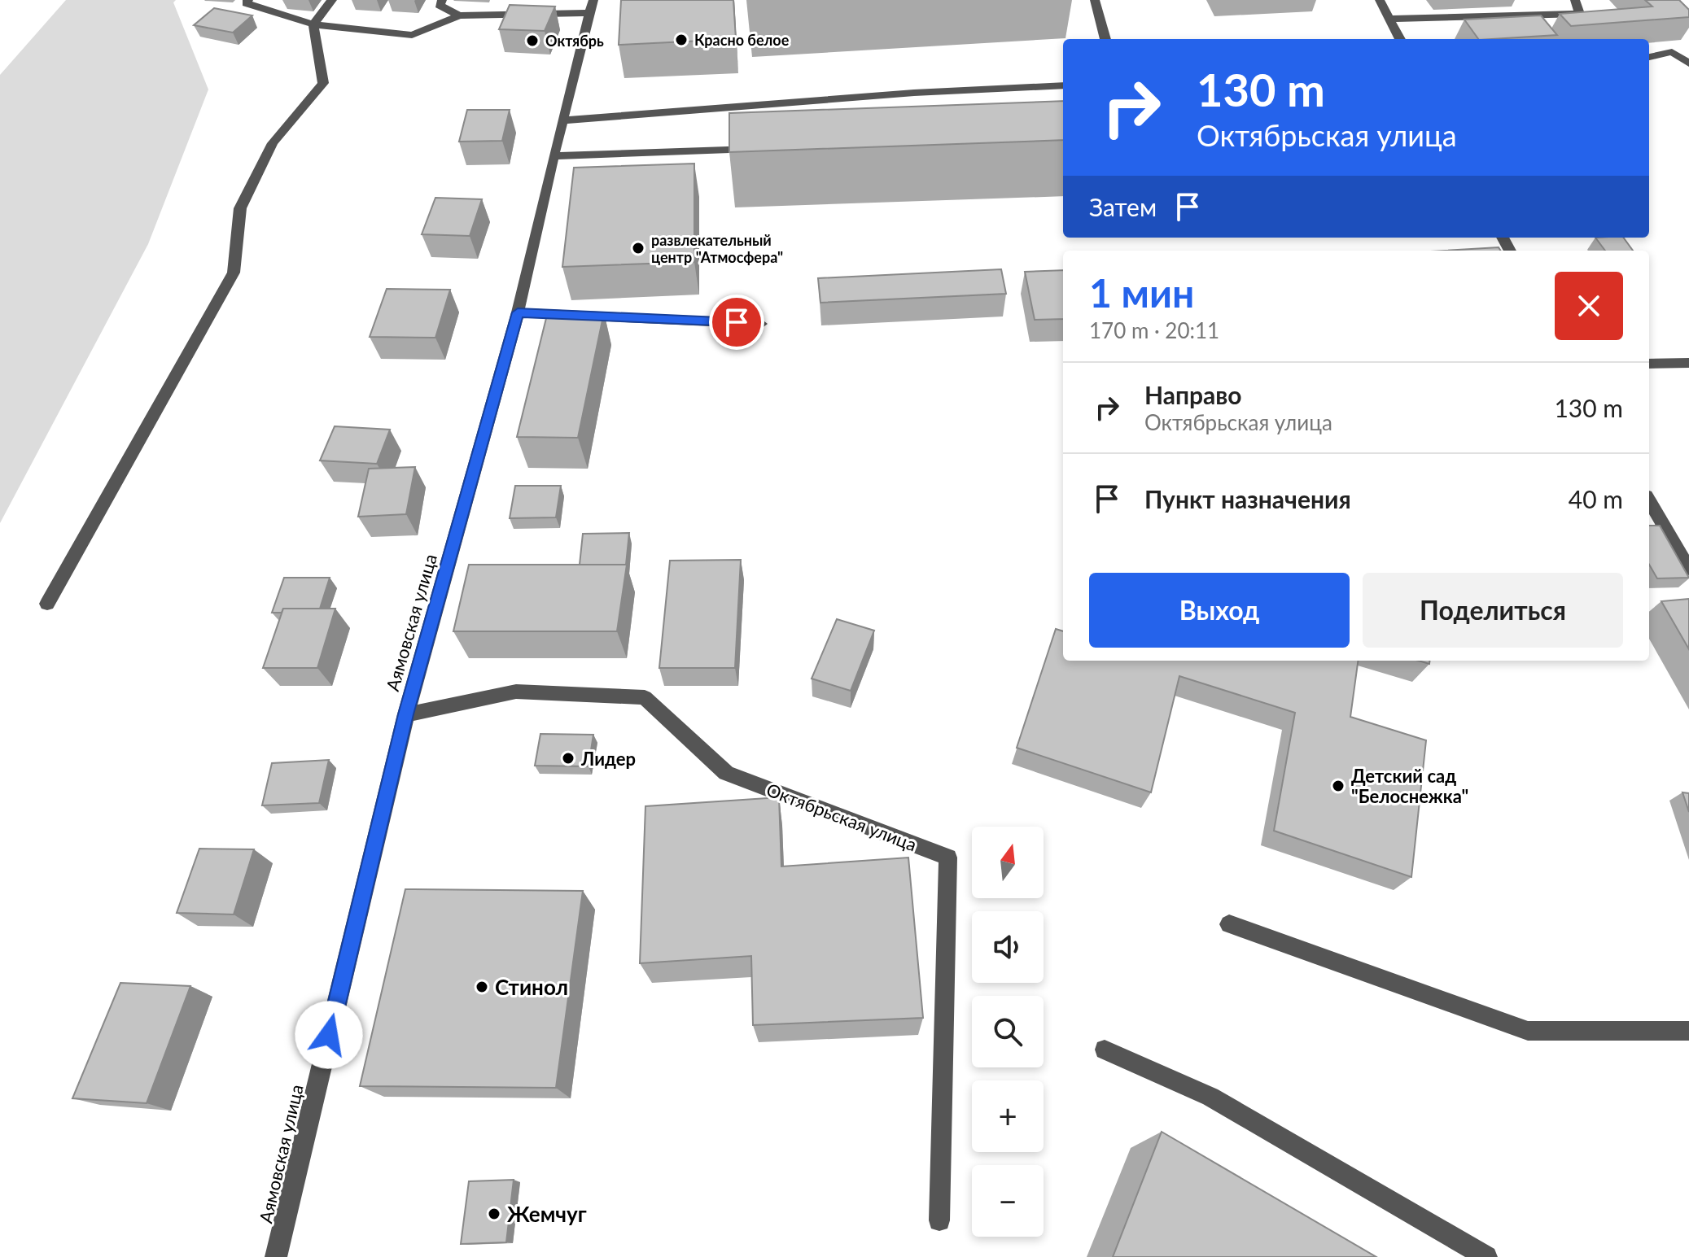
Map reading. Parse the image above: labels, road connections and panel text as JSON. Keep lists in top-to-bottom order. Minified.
{"streets":{"street":["Аямовская улица","Октябрьская улица"]},"crossings":[["Аямовская улица","Октябрьская улица"]],"places":["Красно белое","Октябрь","развлекательный центр \"Атмосфера\"","Лидер","Детский сад \"Белоснежка\"","Стинол","Жемчуг"],"north":"top","page":{"turn":["130 m","Октябрьская улица"],"then":"Затем","heading":["1 мин","170 m · 20:11"],"list":[{"name":"Направо","note":"Октябрьская улица","value":"130 m"},{"name":"Пункт назначения","value":"40 m"}],"buttons":["Выход","Поделиться"],"map_buttons":["+","−"]}}
